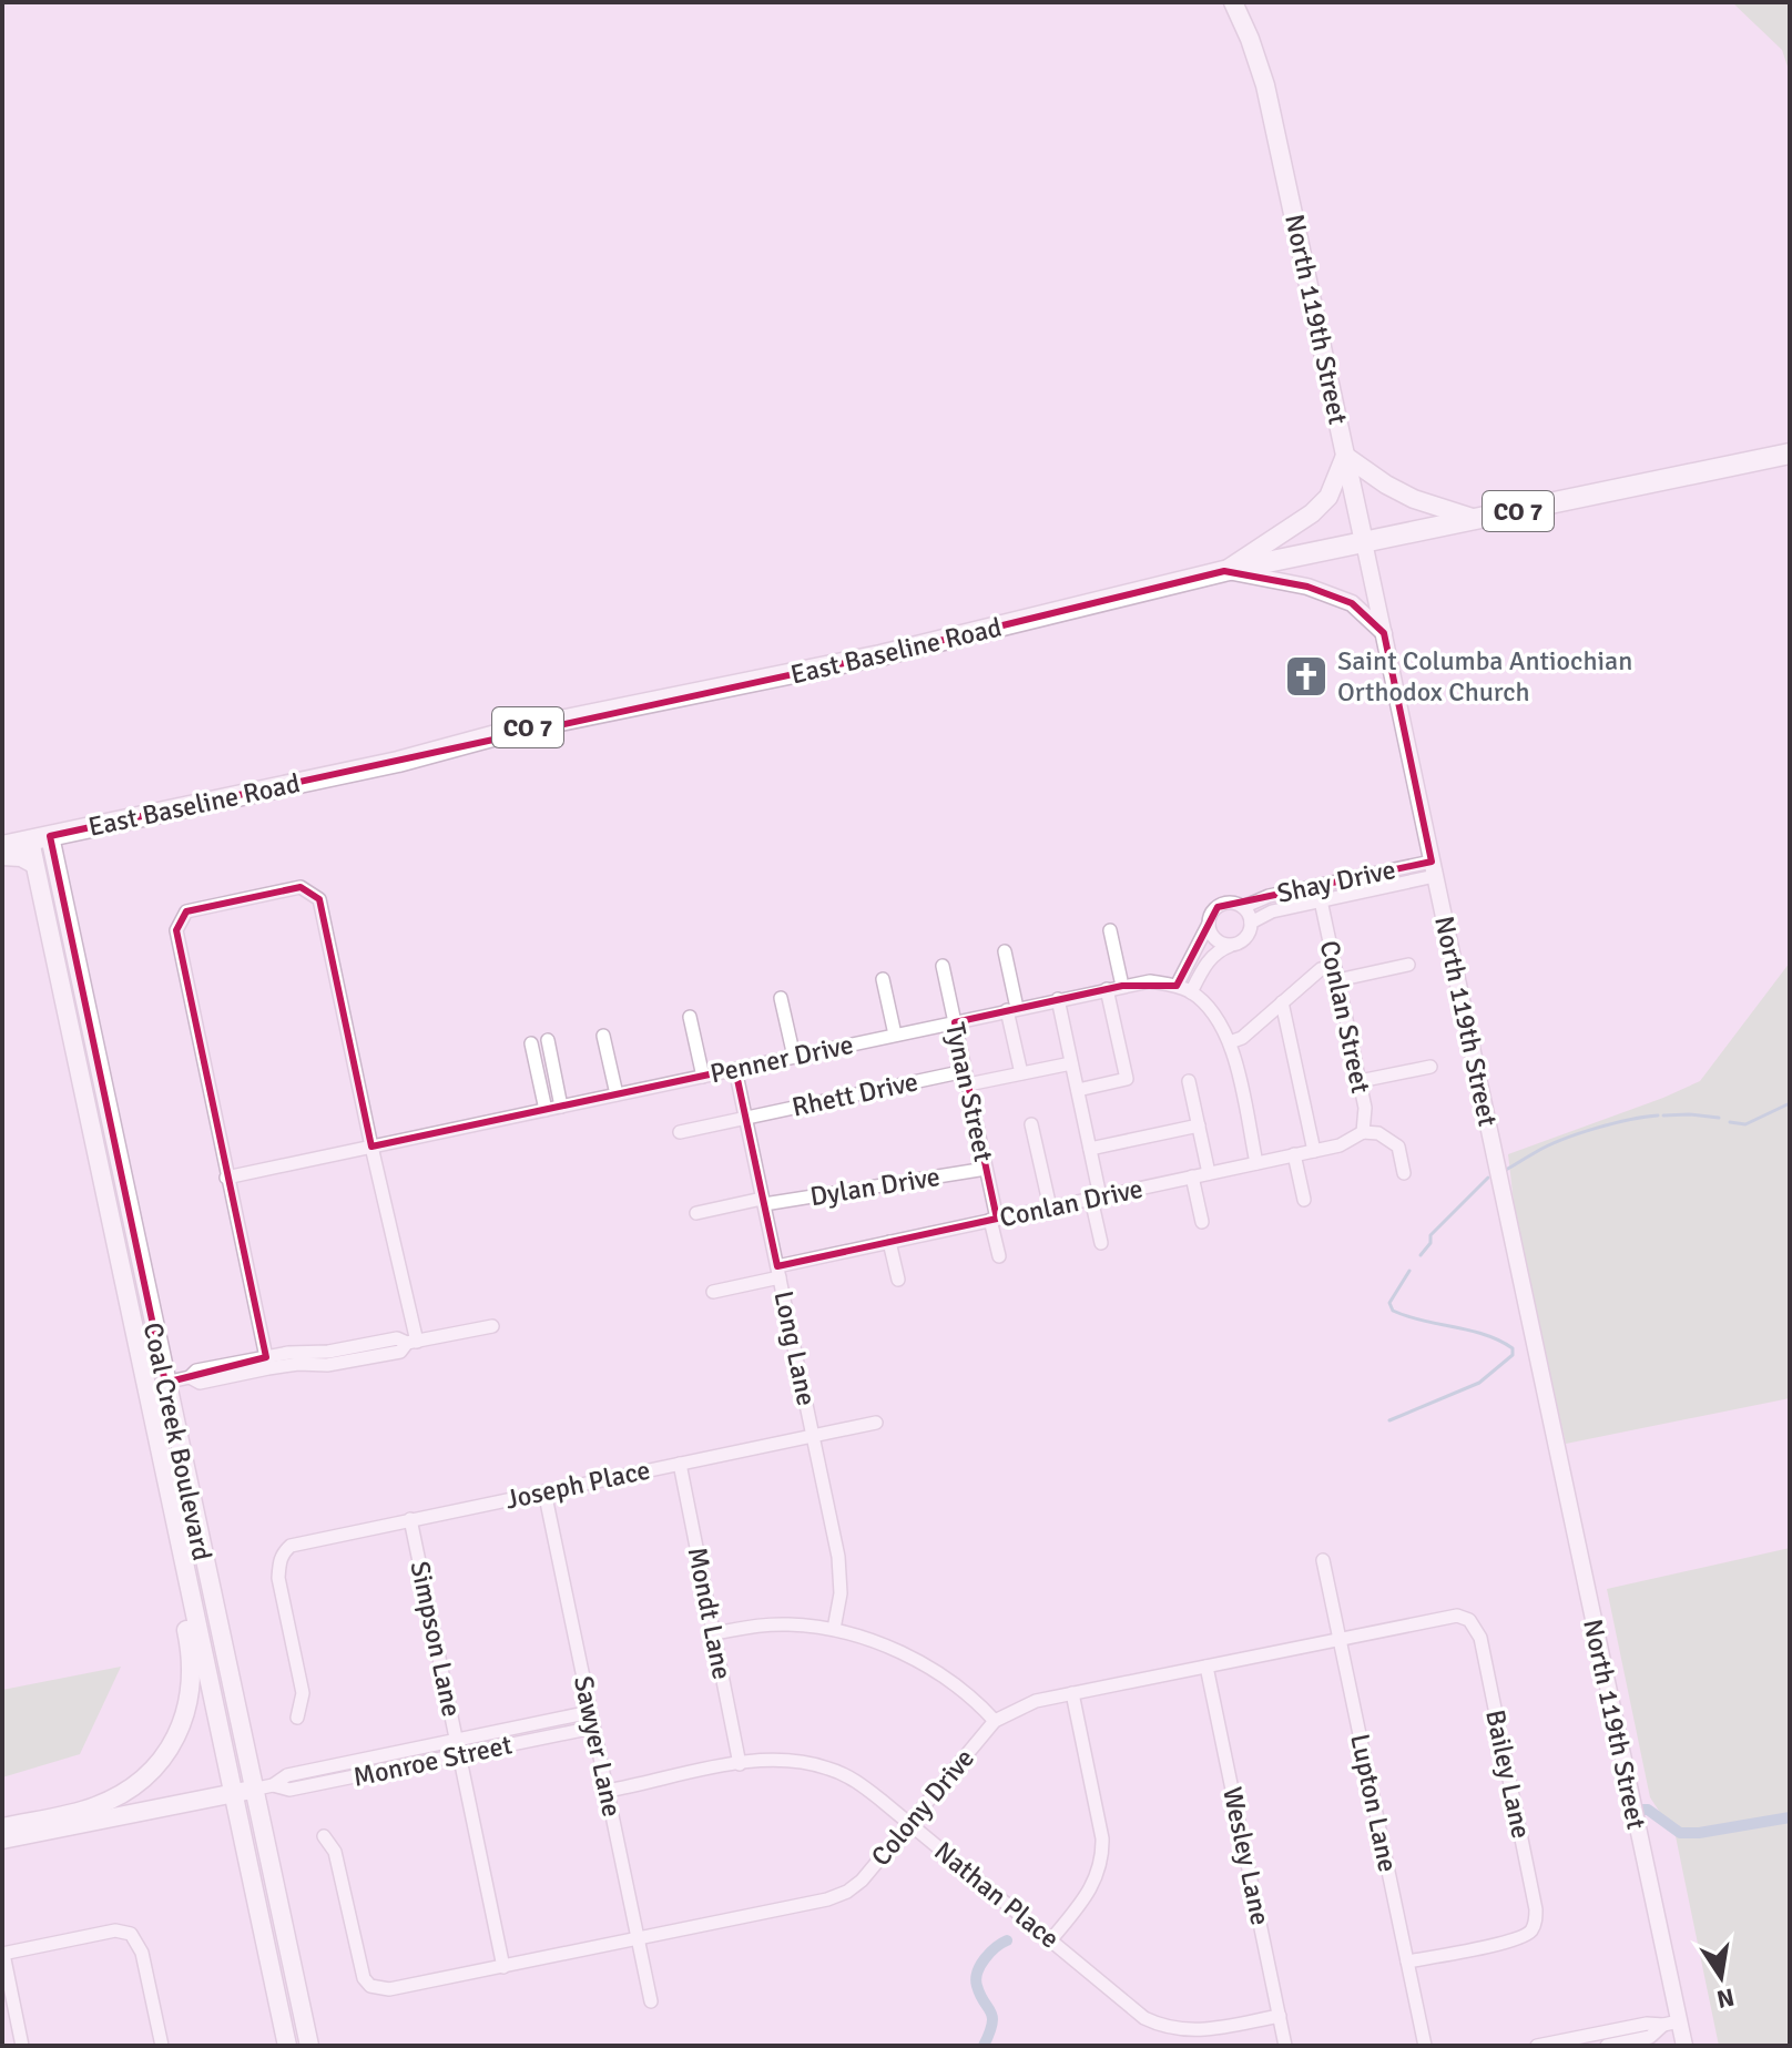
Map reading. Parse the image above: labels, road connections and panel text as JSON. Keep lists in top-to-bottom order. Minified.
{"streets":{"main road":["North 119th Street","CO 7","East Baseline Road","Coal Creek Boulevard","Monroe Street"],"street":["Shay Drive","Conlan Street","Penner Drive","Tynan Street","Rhett Drive","Dylan Drive","Conlan Drive","Long Lane","Joseph Place","Mondt Lane","Simpson Lane","Sawyer Lane","Bailey Lane","Lupton Lane","Colony Drive","Wesley Lane","Nathan Place"]},"crossings":[["North 119th Street","East Baseline Road"],["North 119th Street","Shay Drive"],["East Baseline Road","Coal Creek Boulevard"],["Shay Drive","Conlan Street"],["Shay Drive","Penner Drive"],["Conlan Street","Conlan Drive"],["Penner Drive","Tynan Street"],["Penner Drive","Long Lane"],["Tynan Street","Rhett Drive"],["Tynan Street","Dylan Drive"],["Tynan Street","Conlan Drive"],["Rhett Drive","Long Lane"],["Dylan Drive","Long Lane"],["Conlan Drive","Long Lane"],["Long Lane","Joseph Place"],["Coal Creek Boulevard","Monroe Street"],["Joseph Place","Mondt Lane"],["Joseph Place","Simpson Lane"],["Joseph Place","Sawyer Lane"],["Mondt Lane","Nathan Place"],["Simpson Lane","Monroe Street"],["Simpson Lane","Colony Drive"],["Sawyer Lane","Monroe Street"],["Sawyer Lane","Colony Drive"],["Sawyer Lane","Nathan Place"],["Bailey Lane","Lupton Lane"],["Bailey Lane","Colony Drive"],["Lupton Lane","Colony Drive"],["Colony Drive","Wesley Lane"],["Colony Drive","Nathan Place"],["Wesley Lane","Nathan Place"]],"places":{"church":["Saint Columba Antiochian Orthodox Church"]},"north":"bottom"}
